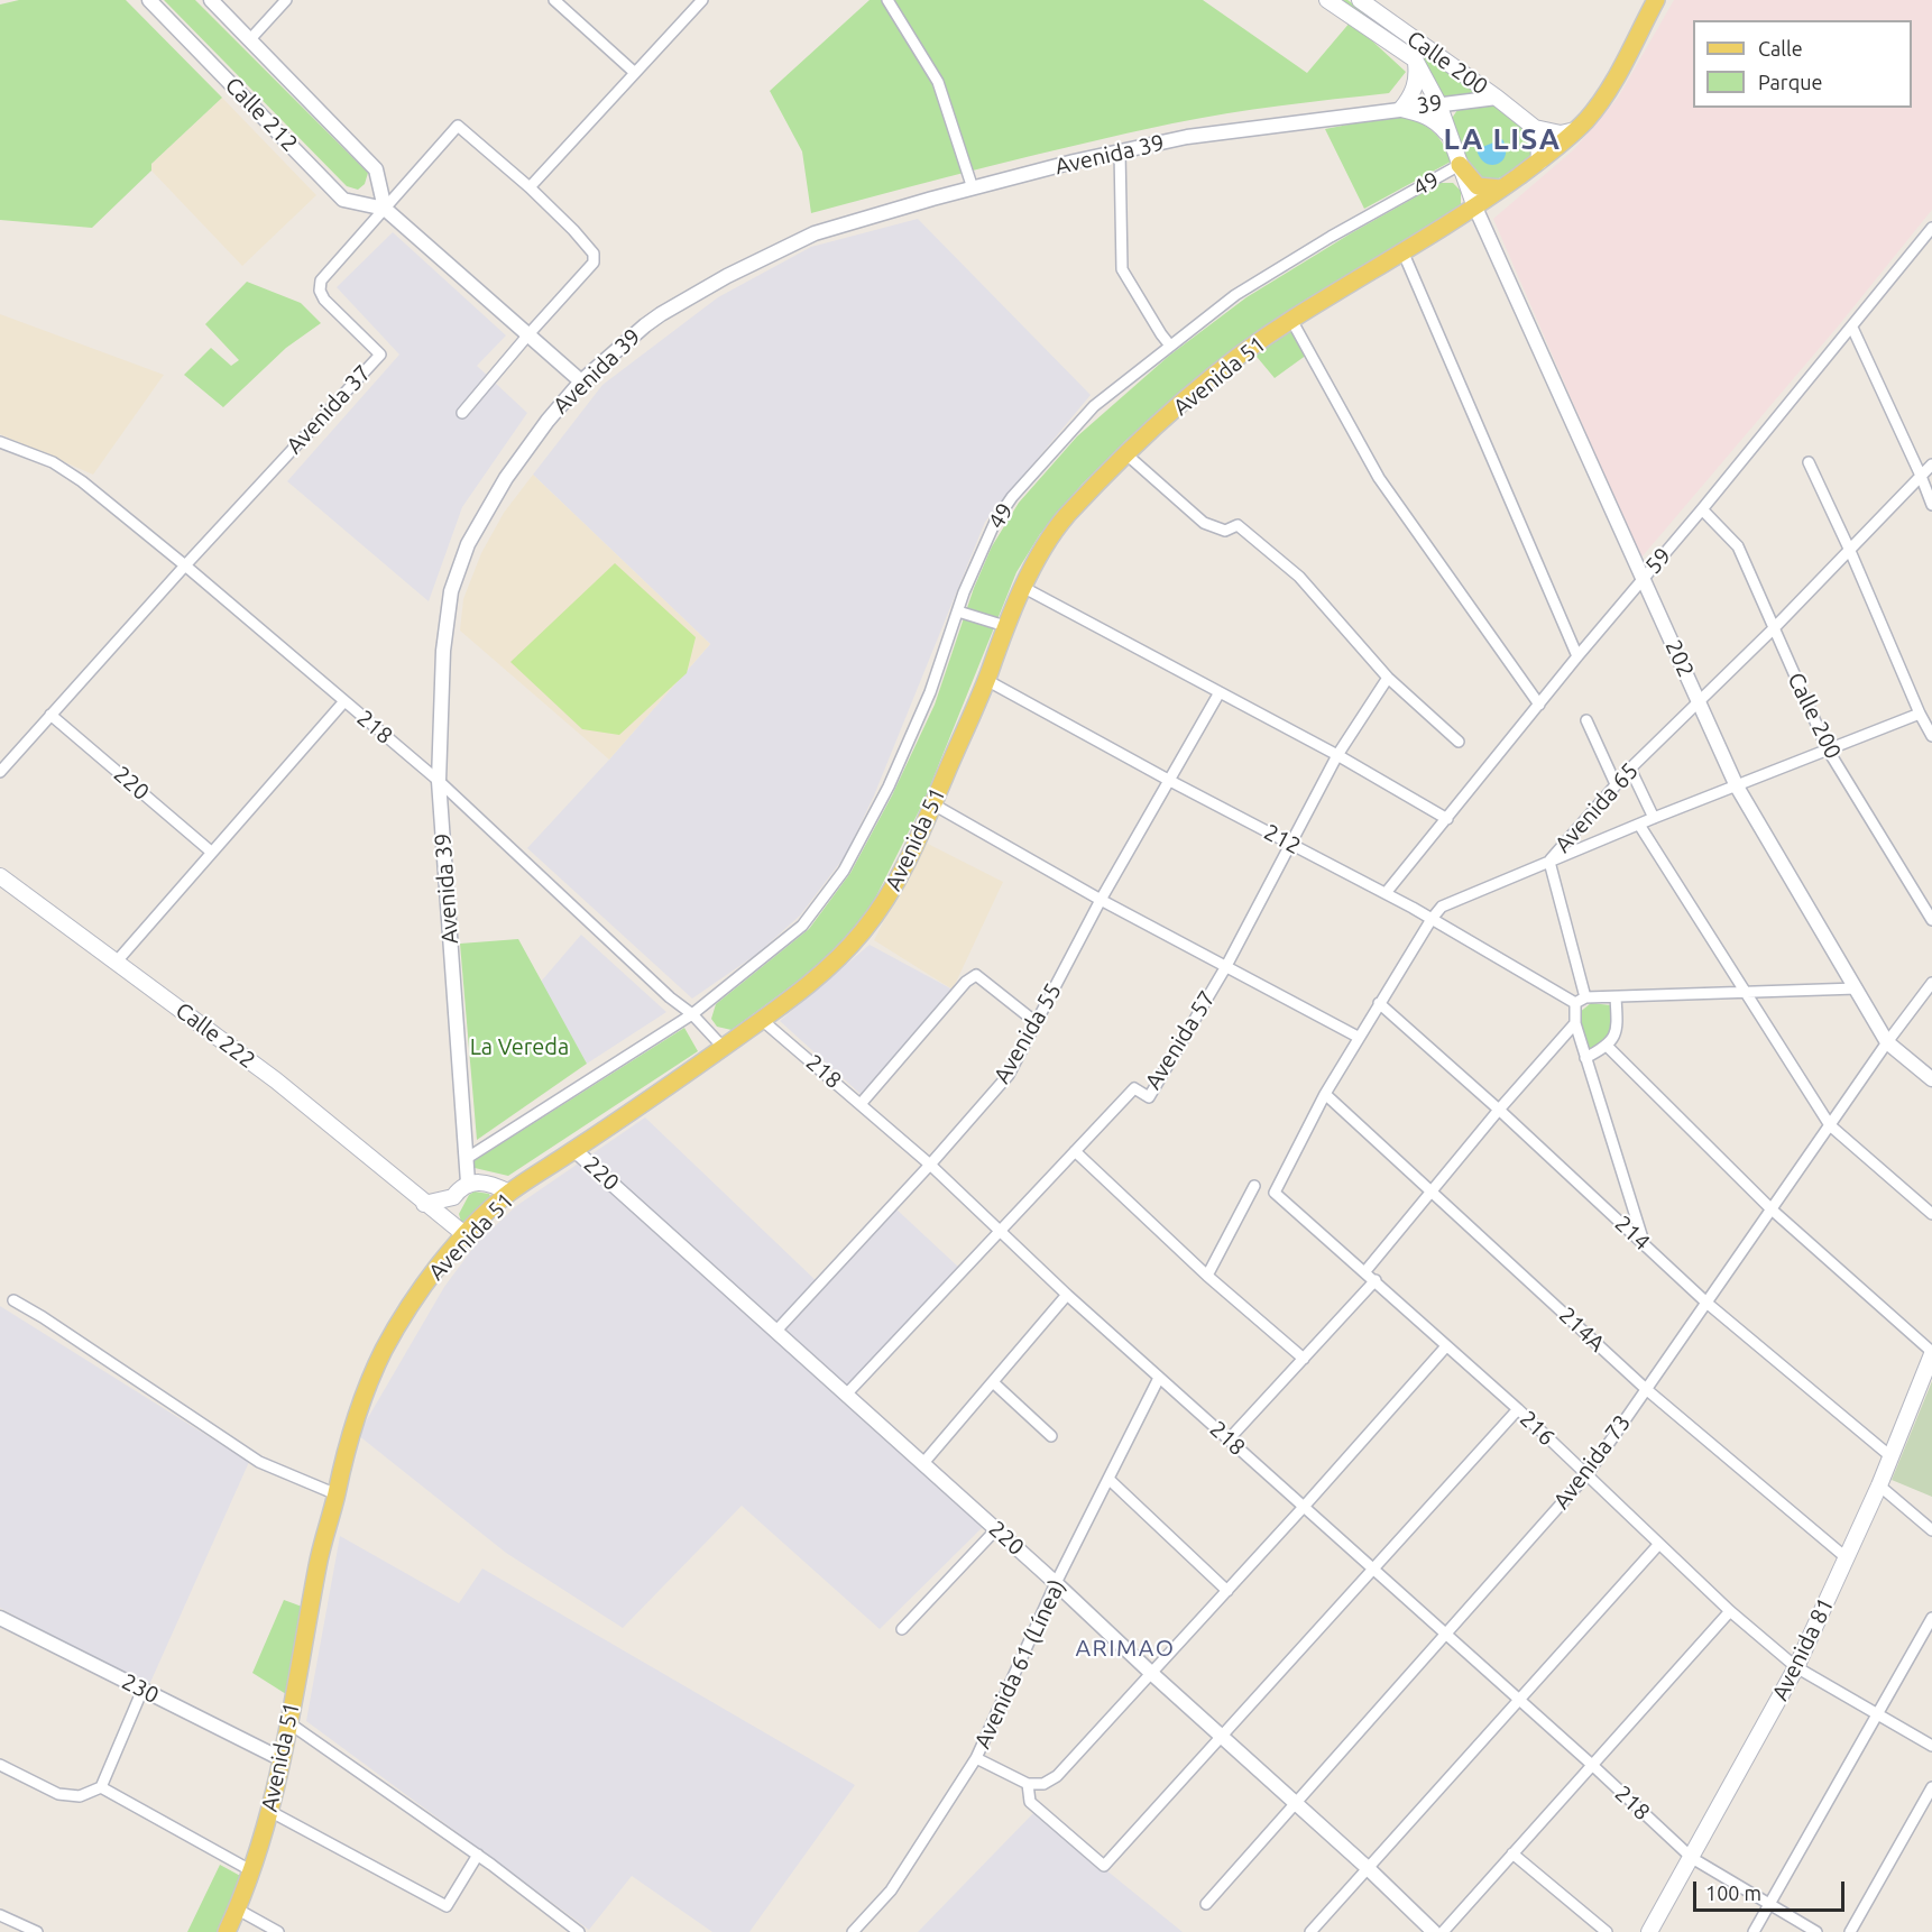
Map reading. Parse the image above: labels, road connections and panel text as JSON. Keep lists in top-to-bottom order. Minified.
{"streets":{"main road":["Calle 200","Avenida 51","Calle 222","Avenida 81"],"street":["39","Calle 212","Avenida 39","49","Avenida 37","59","202","218","220","Avenida 65","212","Avenida 55","Avenida 57","214","214A","216","Avenida 73","Avenida 61 (Línea)","230"]},"crossings":[["Calle 200","39"],["Calle 200","49"],["Calle 200","Avenida 51"],["Calle 200","59"],["Calle 200","202"],["Calle 200","Avenida 65"],["39","Avenida 39"],["Calle 212","Avenida 39"],["Calle 212","Avenida 37"],["Avenida 39","49"],["Avenida 39","218"],["49","218"],["Avenida 51","202"],["Avenida 51","218"],["Avenida 51","220"],["Avenida 51","212"],["Avenida 51","Calle 222"],["Avenida 51","230"],["Avenida 37","218"],["Avenida 37","220"],["59","202"],["59","212"],["202","Avenida 65"],["202","Avenida 73"],["218","Avenida 55"],["218","Avenida 57"],["218","Avenida 73"],["218","Avenida 81"],["218","Avenida 61 (Línea)"],["220","Avenida 55"],["220","Avenida 57"],["220","Avenida 73"],["220","Avenida 61 (Línea)"],["Avenida 65","212"],["Avenida 65","214"],["Avenida 65","214A"],["Avenida 65","216"],["212","Avenida 55"],["212","Avenida 57"],["214","Avenida 73"],["214","Avenida 81"],["214A","Avenida 73"],["214A","Avenida 81"],["216","Avenida 73"],["216","Avenida 81"]],"districts":["LA LISA","ARIMAO"],"parks":["La Vereda"],"legend":["Calle","Parque"],"scale_bar":"100 m"}
